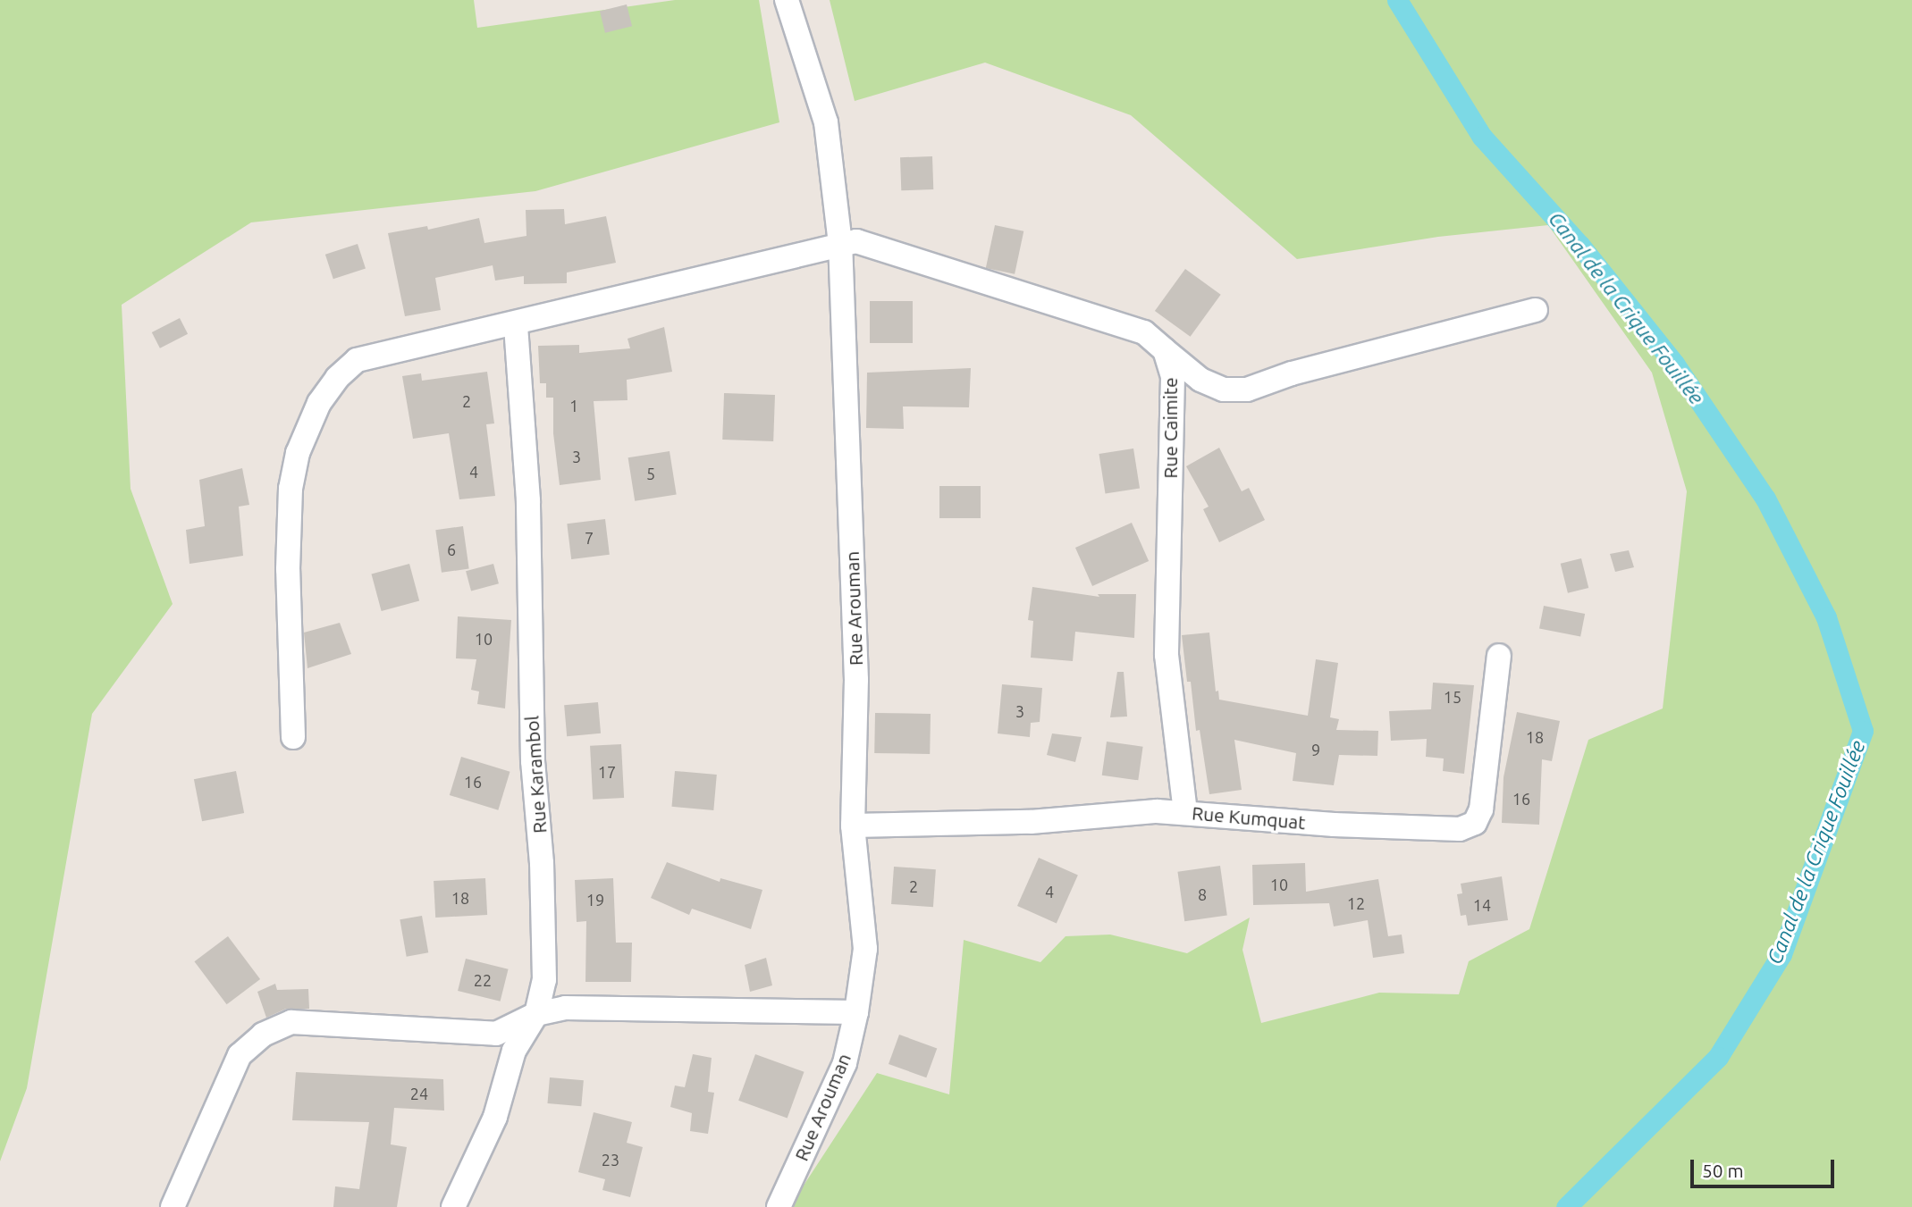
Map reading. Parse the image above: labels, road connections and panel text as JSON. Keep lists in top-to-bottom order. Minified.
{"streets":{"street":["Rue Caimite","Rue Arouman","Rue Karambol","Rue Kumquat"]},"crossings":[["Rue Caimite","Rue Arouman"],["Rue Caimite","Rue Karambol"],["Rue Caimite","Rue Kumquat"],["Rue Arouman","Rue Kumquat"]],"water":["Canal de la Crique Fouillée"],"house_numbers":["2","1","3","4","5","7","6","10","15","3","18","9","17","16","16","10","2","4","8","18","19","12","14","22","24","23"],"scale_bar":"50 m"}
